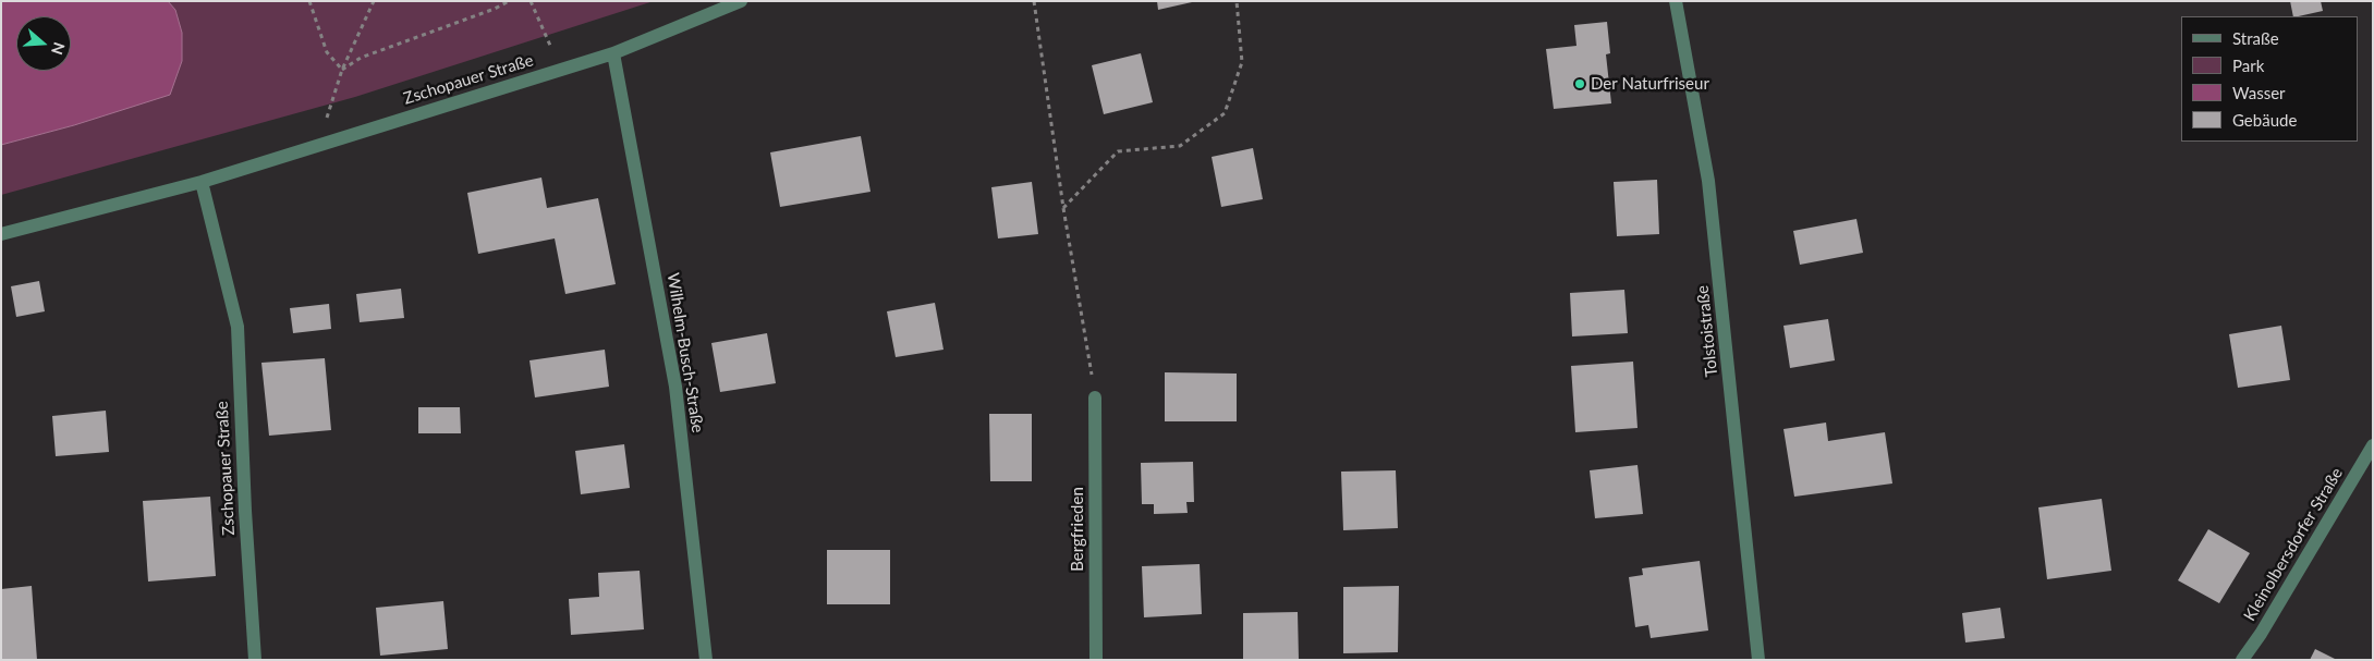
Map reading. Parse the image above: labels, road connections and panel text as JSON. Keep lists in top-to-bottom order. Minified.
{"streets":{"street":["Zschopauer Straße","Tolstoistraße","Wilhelm-Busch-Straße","Bergfrieden","Kleinolbersdorfer Straße"]},"crossings":[["Zschopauer Straße","Wilhelm-Busch-Straße"]],"places":["Der Naturfriseur"],"legend":["Straße","Park","Wasser","Gebäude"],"north":"right"}
